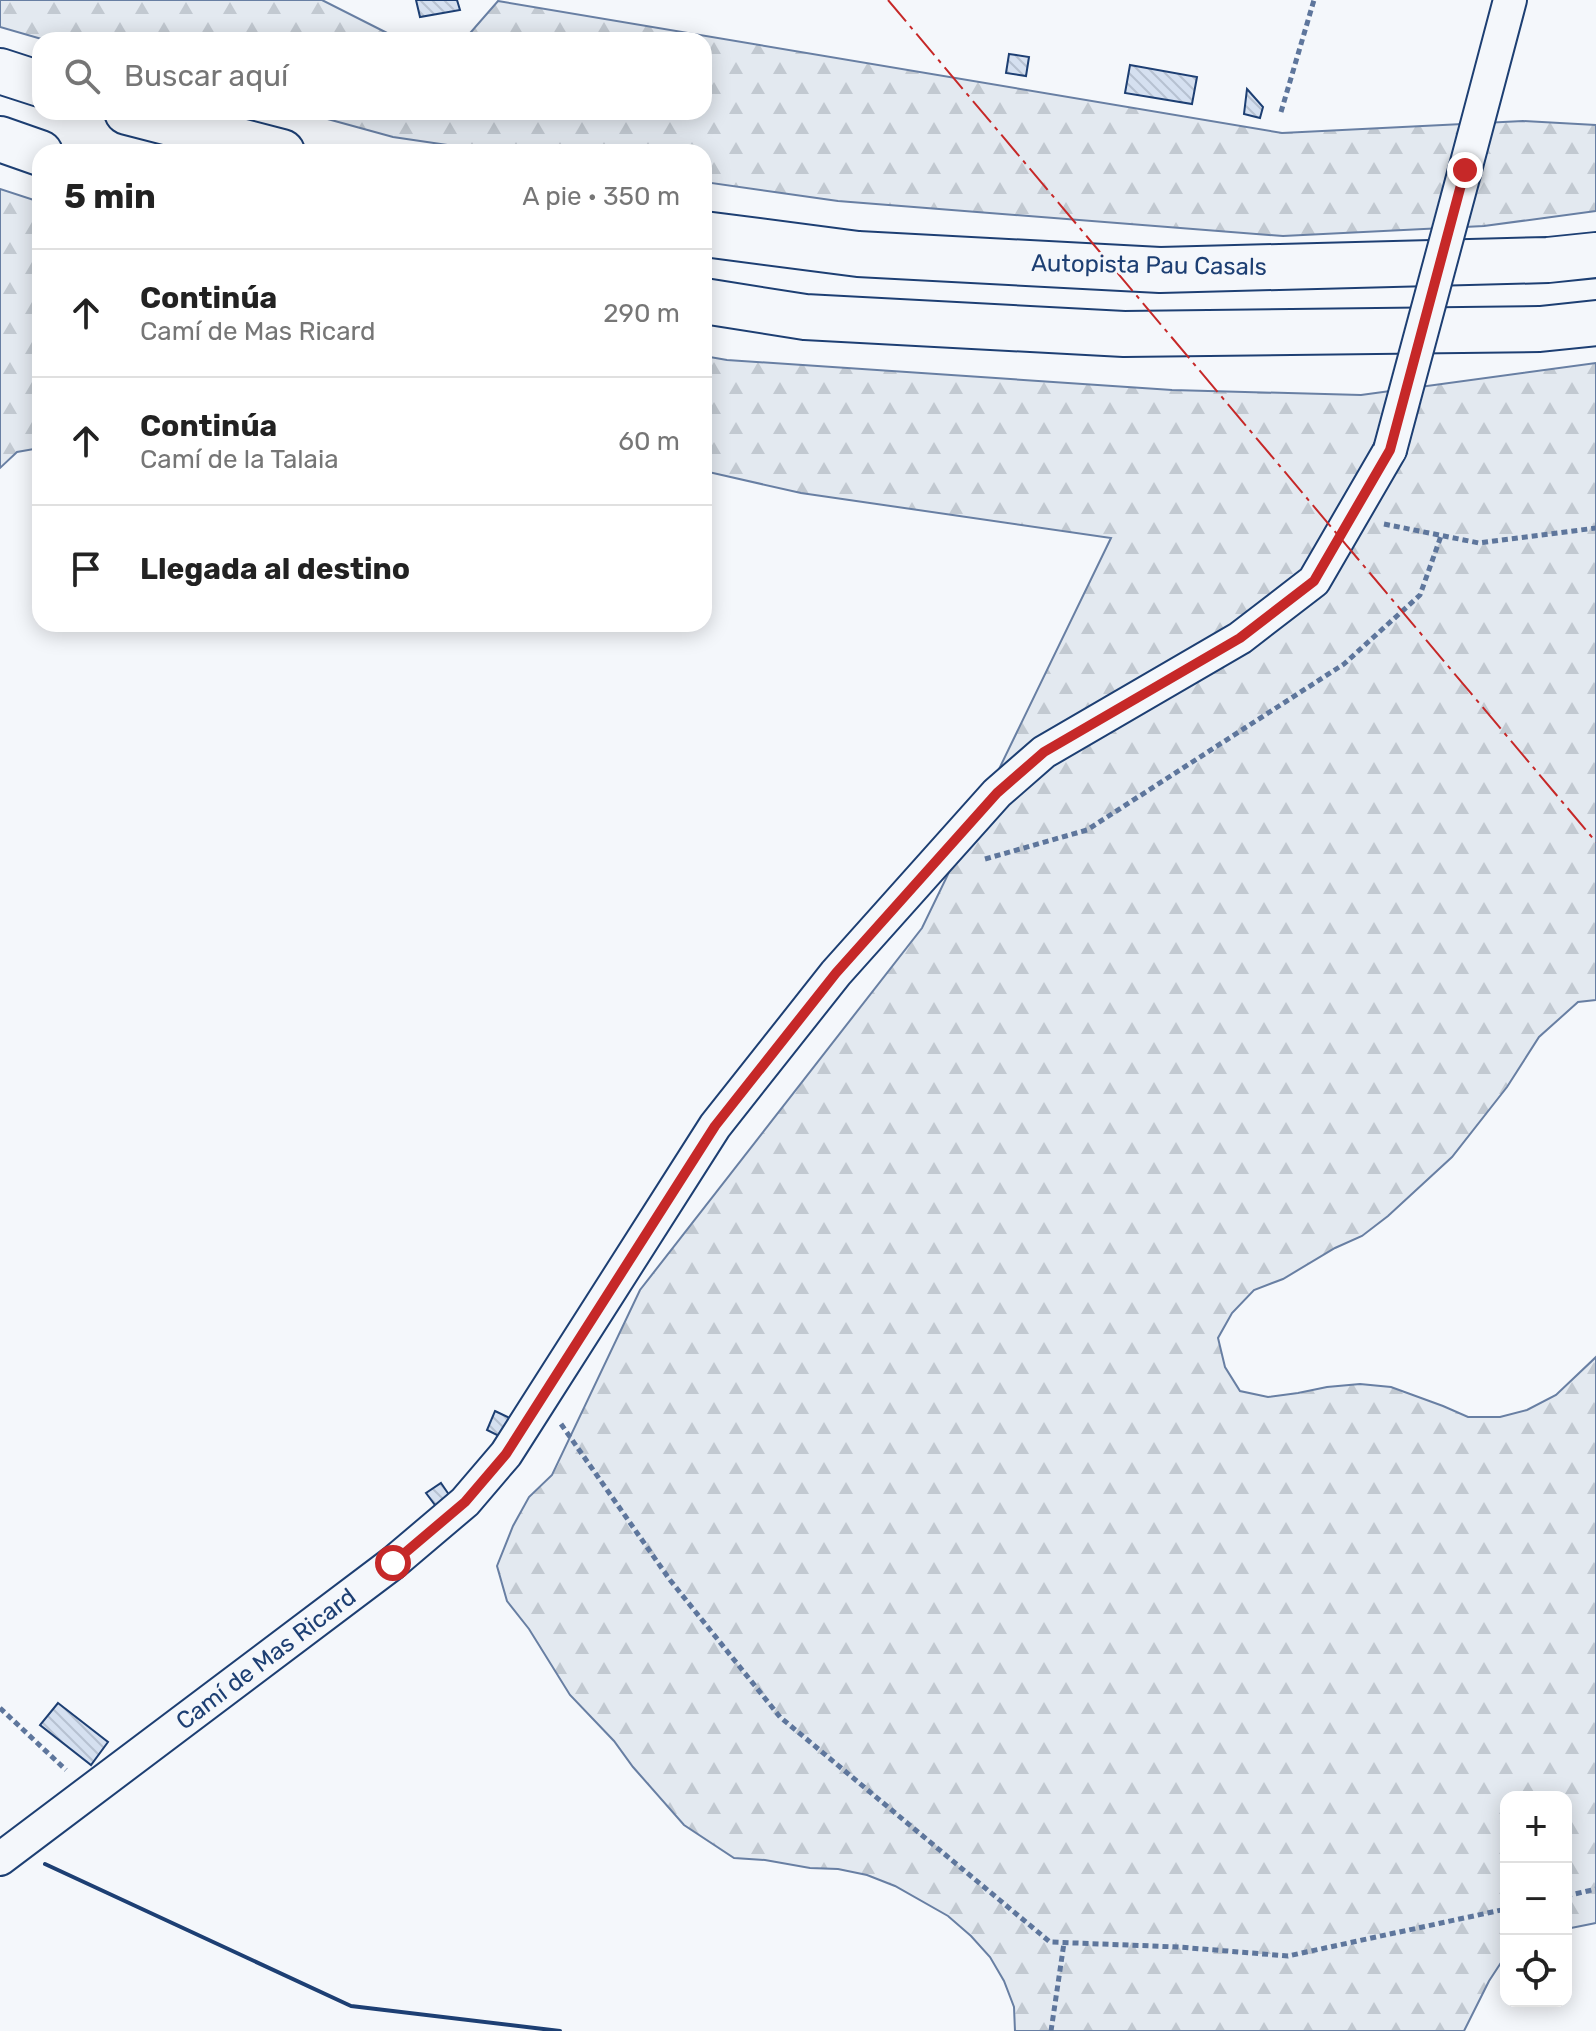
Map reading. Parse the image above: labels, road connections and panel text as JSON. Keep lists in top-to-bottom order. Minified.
{"streets":{"highway":["Autopista Pau Casals"],"street":["Camí de Mas Ricard"]},"page":{"search":"Buscar aquí","heading":["5 min","A pie · 350 m"],"list":[["Continúa","Camí de Mas Ricard","290 m"],["Continúa","Camí de la Talaia","60 m"],"Llegada al destino"],"map_buttons":["+","−"]}}
